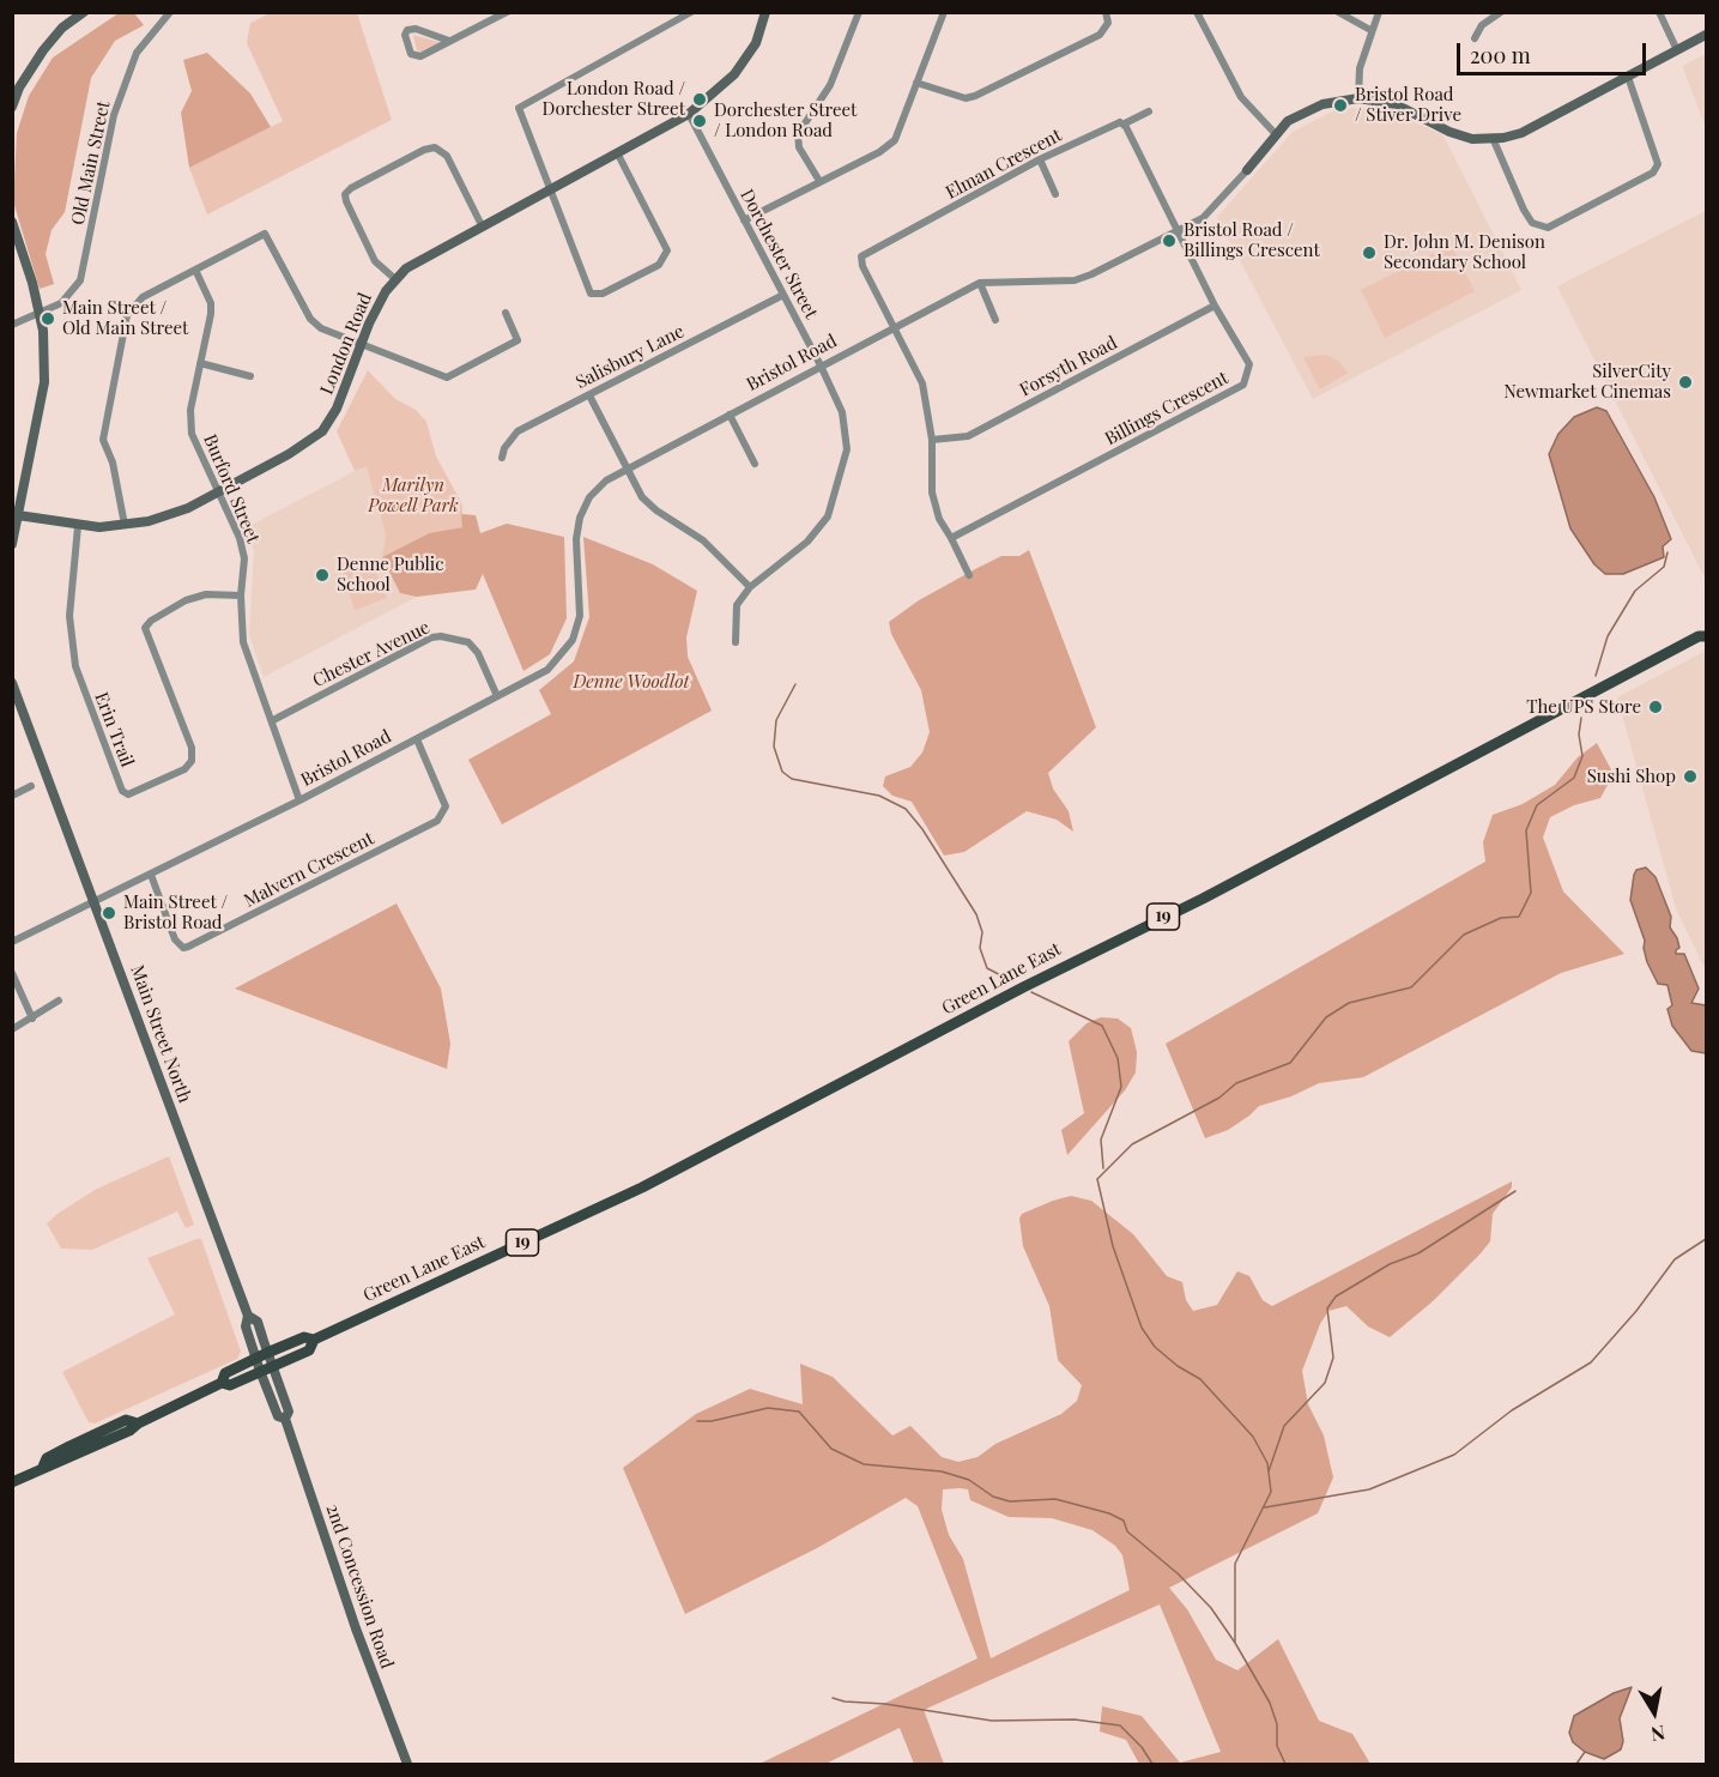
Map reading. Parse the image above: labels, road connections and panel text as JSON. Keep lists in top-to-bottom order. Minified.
{"streets":{"main road":["19","Green Lane East"],"street":["Old Main Street","Elman Crescent","Dorchester Street","London Road","Salisbury Lane","Bristol Road","Forsyth Road","Billings Crescent","Burford Street","Chester Avenue","Erin Trail","Malvern Crescent","Main Street North","2nd Concession Road"]},"crossings":[["Elman Crescent","Bristol Road"],["Dorchester Street","London Road"],["Dorchester Street","Salisbury Lane"],["Dorchester Street","Bristol Road"],["London Road","Burford Street"],["London Road","Erin Trail"],["Bristol Road","Billings Crescent"],["Bristol Road","Burford Street"],["Bristol Road","Chester Avenue"],["Bristol Road","Malvern Crescent"],["Bristol Road","Main Street North"],["Forsyth Road","Billings Crescent"],["Burford Street","Chester Avenue"],["Burford Street","Erin Trail"],["Green Lane East","Main Street North"],["Green Lane East","2nd Concession Road"],["Main Street North","2nd Concession Road"]],"parks":["Marilyn Powell Park","Denne Woodlot"],"places":["London Road / Dorchester Street","Bristol Road / Stiver Drive","Dorchester Street / London Road","Bristol Road / Billings Crescent","Dr. John M. Denison Secondary School","Main Street / Old Main Street","SilverCity Newmarket Cinemas","Denne Public School","The UPS Store","Sushi Shop","Main Street / Bristol Road"],"scale_bar":"200 m","north":"bottom"}
